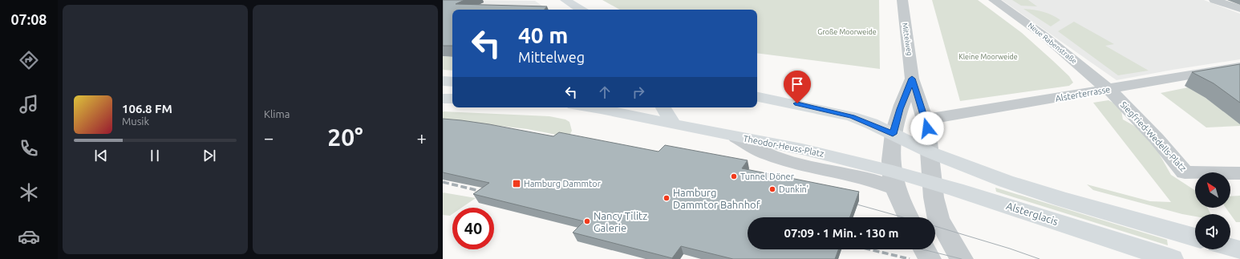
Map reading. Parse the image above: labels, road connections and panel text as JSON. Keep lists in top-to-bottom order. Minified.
{"streets":{"main road":["Theodor-Heuss-Platz","Alsterglacis"],"street":["Mittelweg","Neue Rabenstraße","Alsterterrasse","Siegfried-Wedells-Platz"]},"crossings":[["Mittelweg","Alsterterrasse"],["Mittelweg","Theodor-Heuss-Platz"],["Mittelweg","Alsterglacis"],["Neue Rabenstraße","Alsterterrasse"],["Neue Rabenstraße","Siegfried-Wedells-Platz"],["Alsterterrasse","Siegfried-Wedells-Platz"],["Theodor-Heuss-Platz","Alsterglacis"]],"parks":["Große Moorweide","Kleine Moorweide"],"places":{"other":["Tunnel Döner","Dunkin'","Hamburg Dammtor Bahnhof","Nancy Tilitz Galerie"],"transit":["Hamburg Dammtor"]},"north":"top left","page":{"tabs":"07:08","tile":"Klima","turn":["40 m","Mittelweg"],"song":["106.8 FM","Musik"],"heat":["−","20°","+"],"limit":"40","trip":"07:09 · 1 Min. · 130 m"}}
